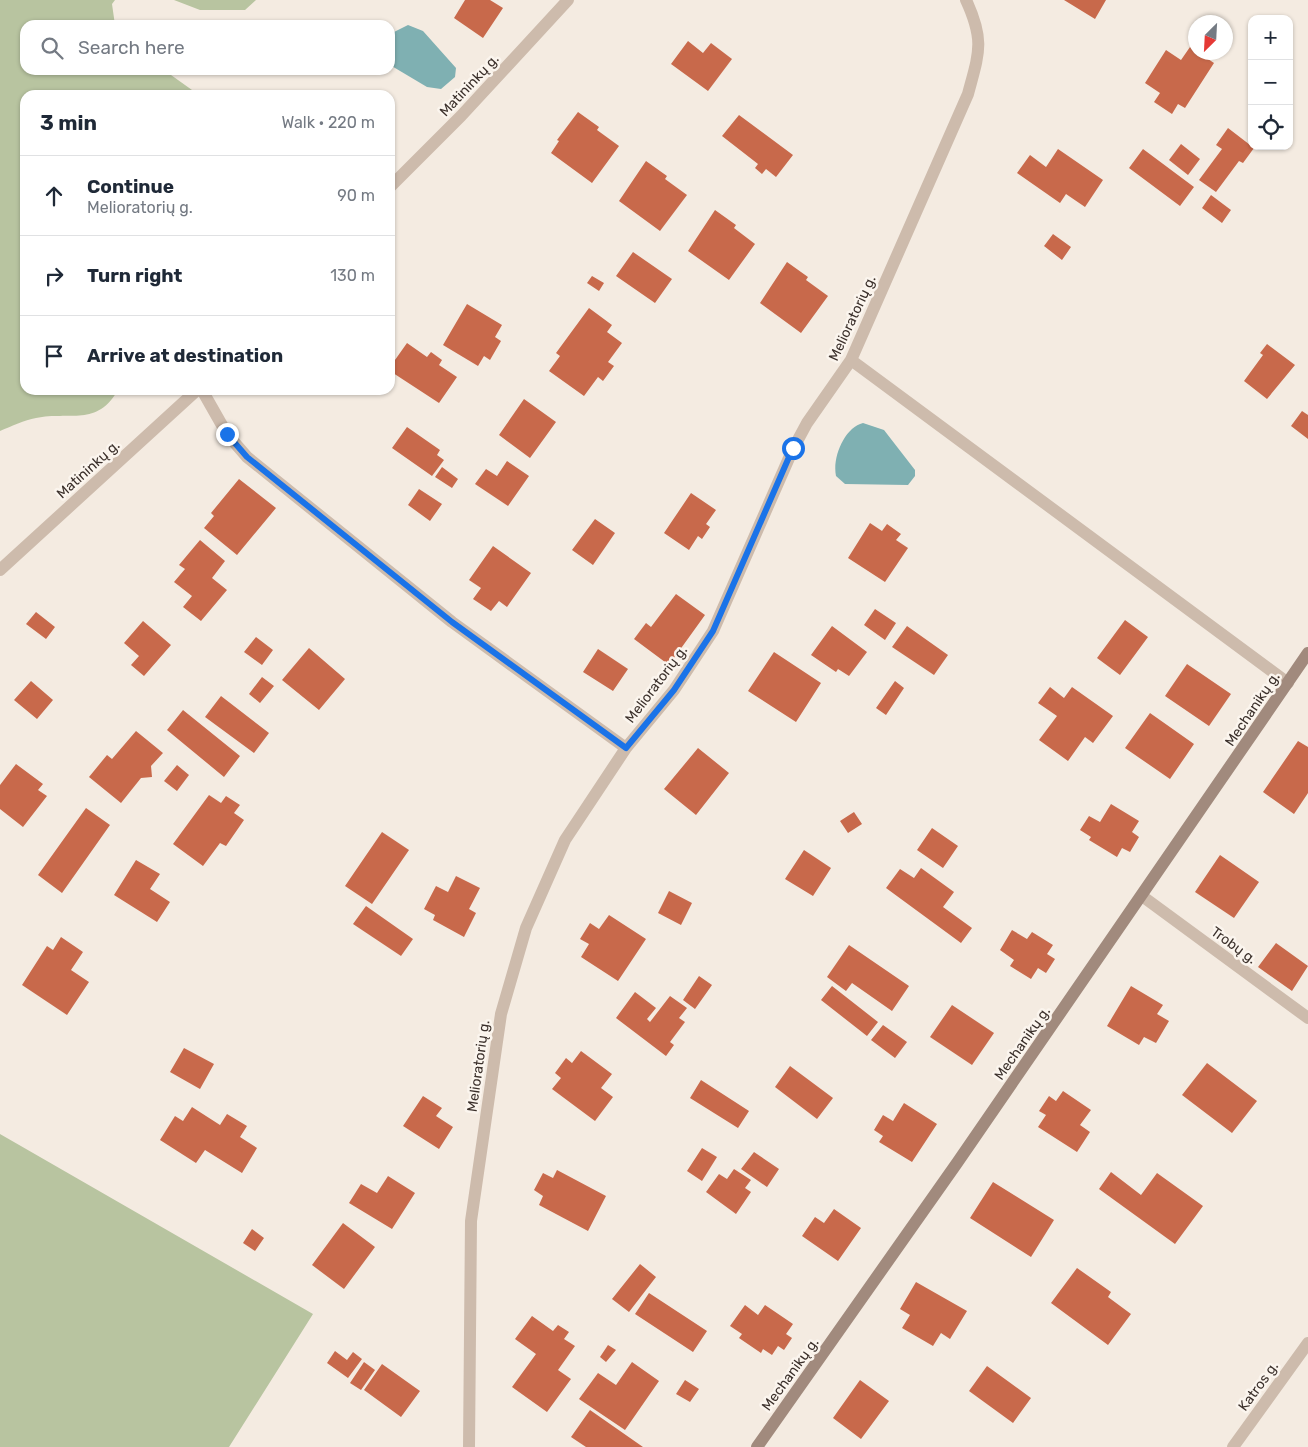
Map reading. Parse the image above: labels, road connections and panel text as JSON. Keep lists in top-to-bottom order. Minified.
{"streets":{"main road":["Mechanikų g."],"street":["Matininkų g.","Melioratorių g.","Trobų g.","Katros g."]},"crossings":[["Mechanikų g.","Trobų g."]],"north":"bottom left","page":{"map_buttons":["+","−"],"search":"Search here","heading":["3 min","Walk · 220 m"],"list":[["Continue","Melioratorių g.","90 m"],["Turn right","130 m"],"Arrive at destination"]}}
